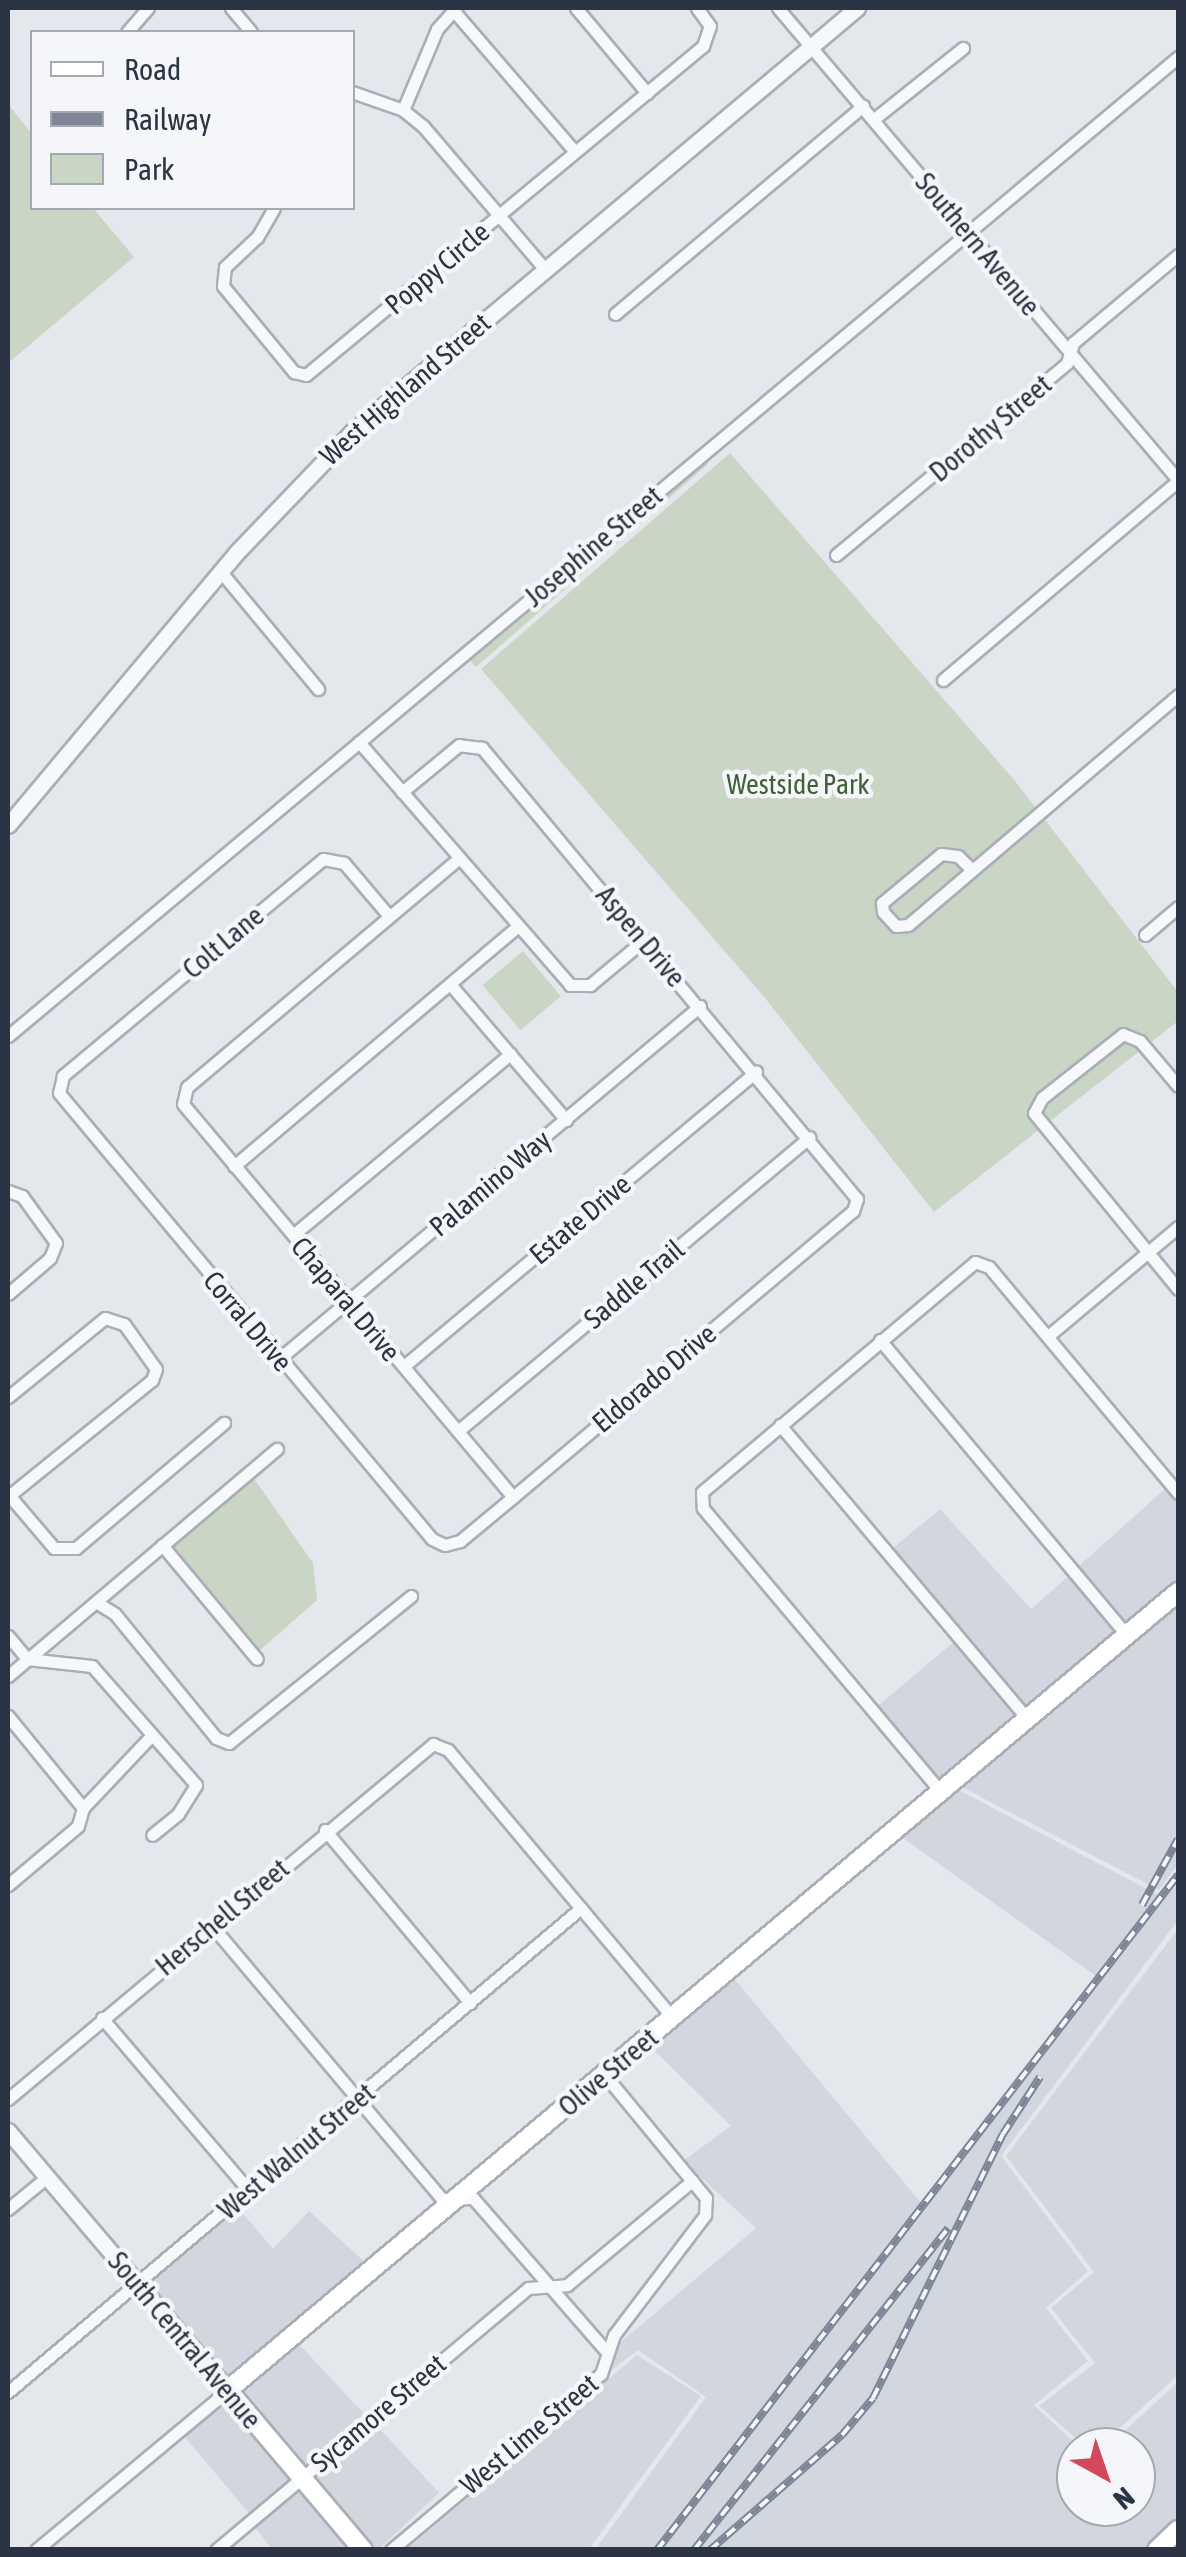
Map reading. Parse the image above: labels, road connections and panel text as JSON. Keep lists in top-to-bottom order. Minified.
{"streets":{"main road":["Olive Street","South Central Avenue"],"street":["Southern Avenue","Poppy Circle","West Highland Street","Dorothy Street","Josephine Street","Aspen Drive","Colt Lane","Palamino Way","Estate Drive","Saddle Trail","Chaparal Drive","Corral Drive","Eldorado Drive","Herschell Street","West Walnut Street","Sycamore Street","West Lime Street"]},"crossings":[["Southern Avenue","West Highland Street"],["Southern Avenue","Dorothy Street"],["Southern Avenue","Josephine Street"],["Aspen Drive","Palamino Way"],["Aspen Drive","Estate Drive"],["Aspen Drive","Saddle Trail"],["Aspen Drive","Eldorado Drive"],["Colt Lane","Chaparal Drive"],["Colt Lane","Corral Drive"],["Palamino Way","Chaparal Drive"],["Palamino Way","Corral Drive"],["Estate Drive","Chaparal Drive"],["Saddle Trail","Chaparal Drive"],["Chaparal Drive","Eldorado Drive"],["Corral Drive","Eldorado Drive"],["Herschell Street","West Walnut Street"],["Olive Street","South Central Avenue"],["West Walnut Street","South Central Avenue"],["South Central Avenue","Sycamore Street"],["Sycamore Street","West Lime Street"]],"parks":["Westside Park"],"legend":["Road","Railway","Park"],"north":"bottom right"}
